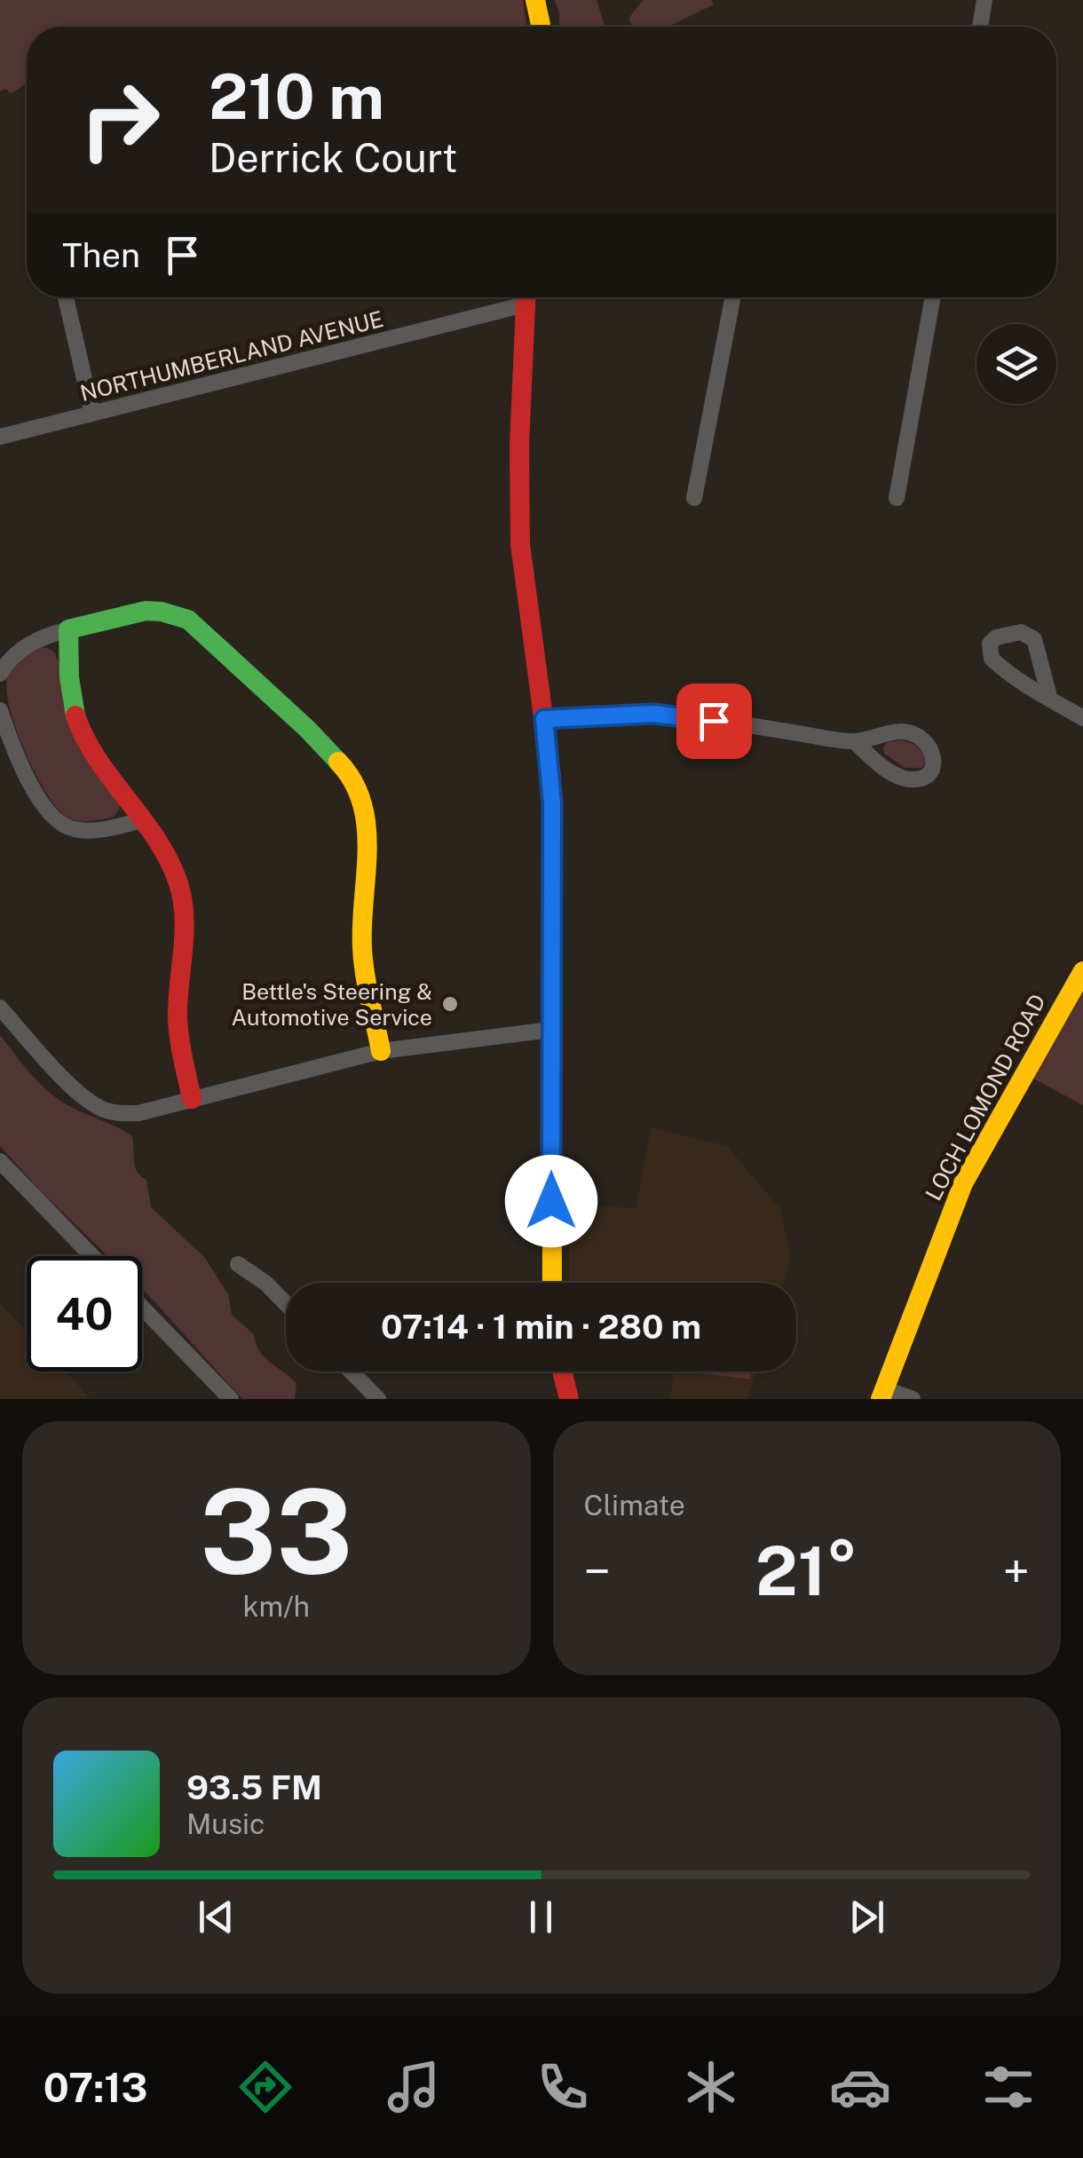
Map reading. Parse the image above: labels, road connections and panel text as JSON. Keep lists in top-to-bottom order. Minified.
{"streets":{"street":["NORTHUMBERLAND AVENUE","LOCH LOMOND ROAD"]},"places":["Bettle's Steering & Automotive Service"],"page":{"turn":["210 m","Derrick Court"],"then":"Then","limit":"40","trip":"07:14 · 1 min · 280 m","tile":[["33","km/h"],"Climate"],"heat":["−","21°","+"],"song":["93.5 FM","Music"],"tabs":"07:13"}}
